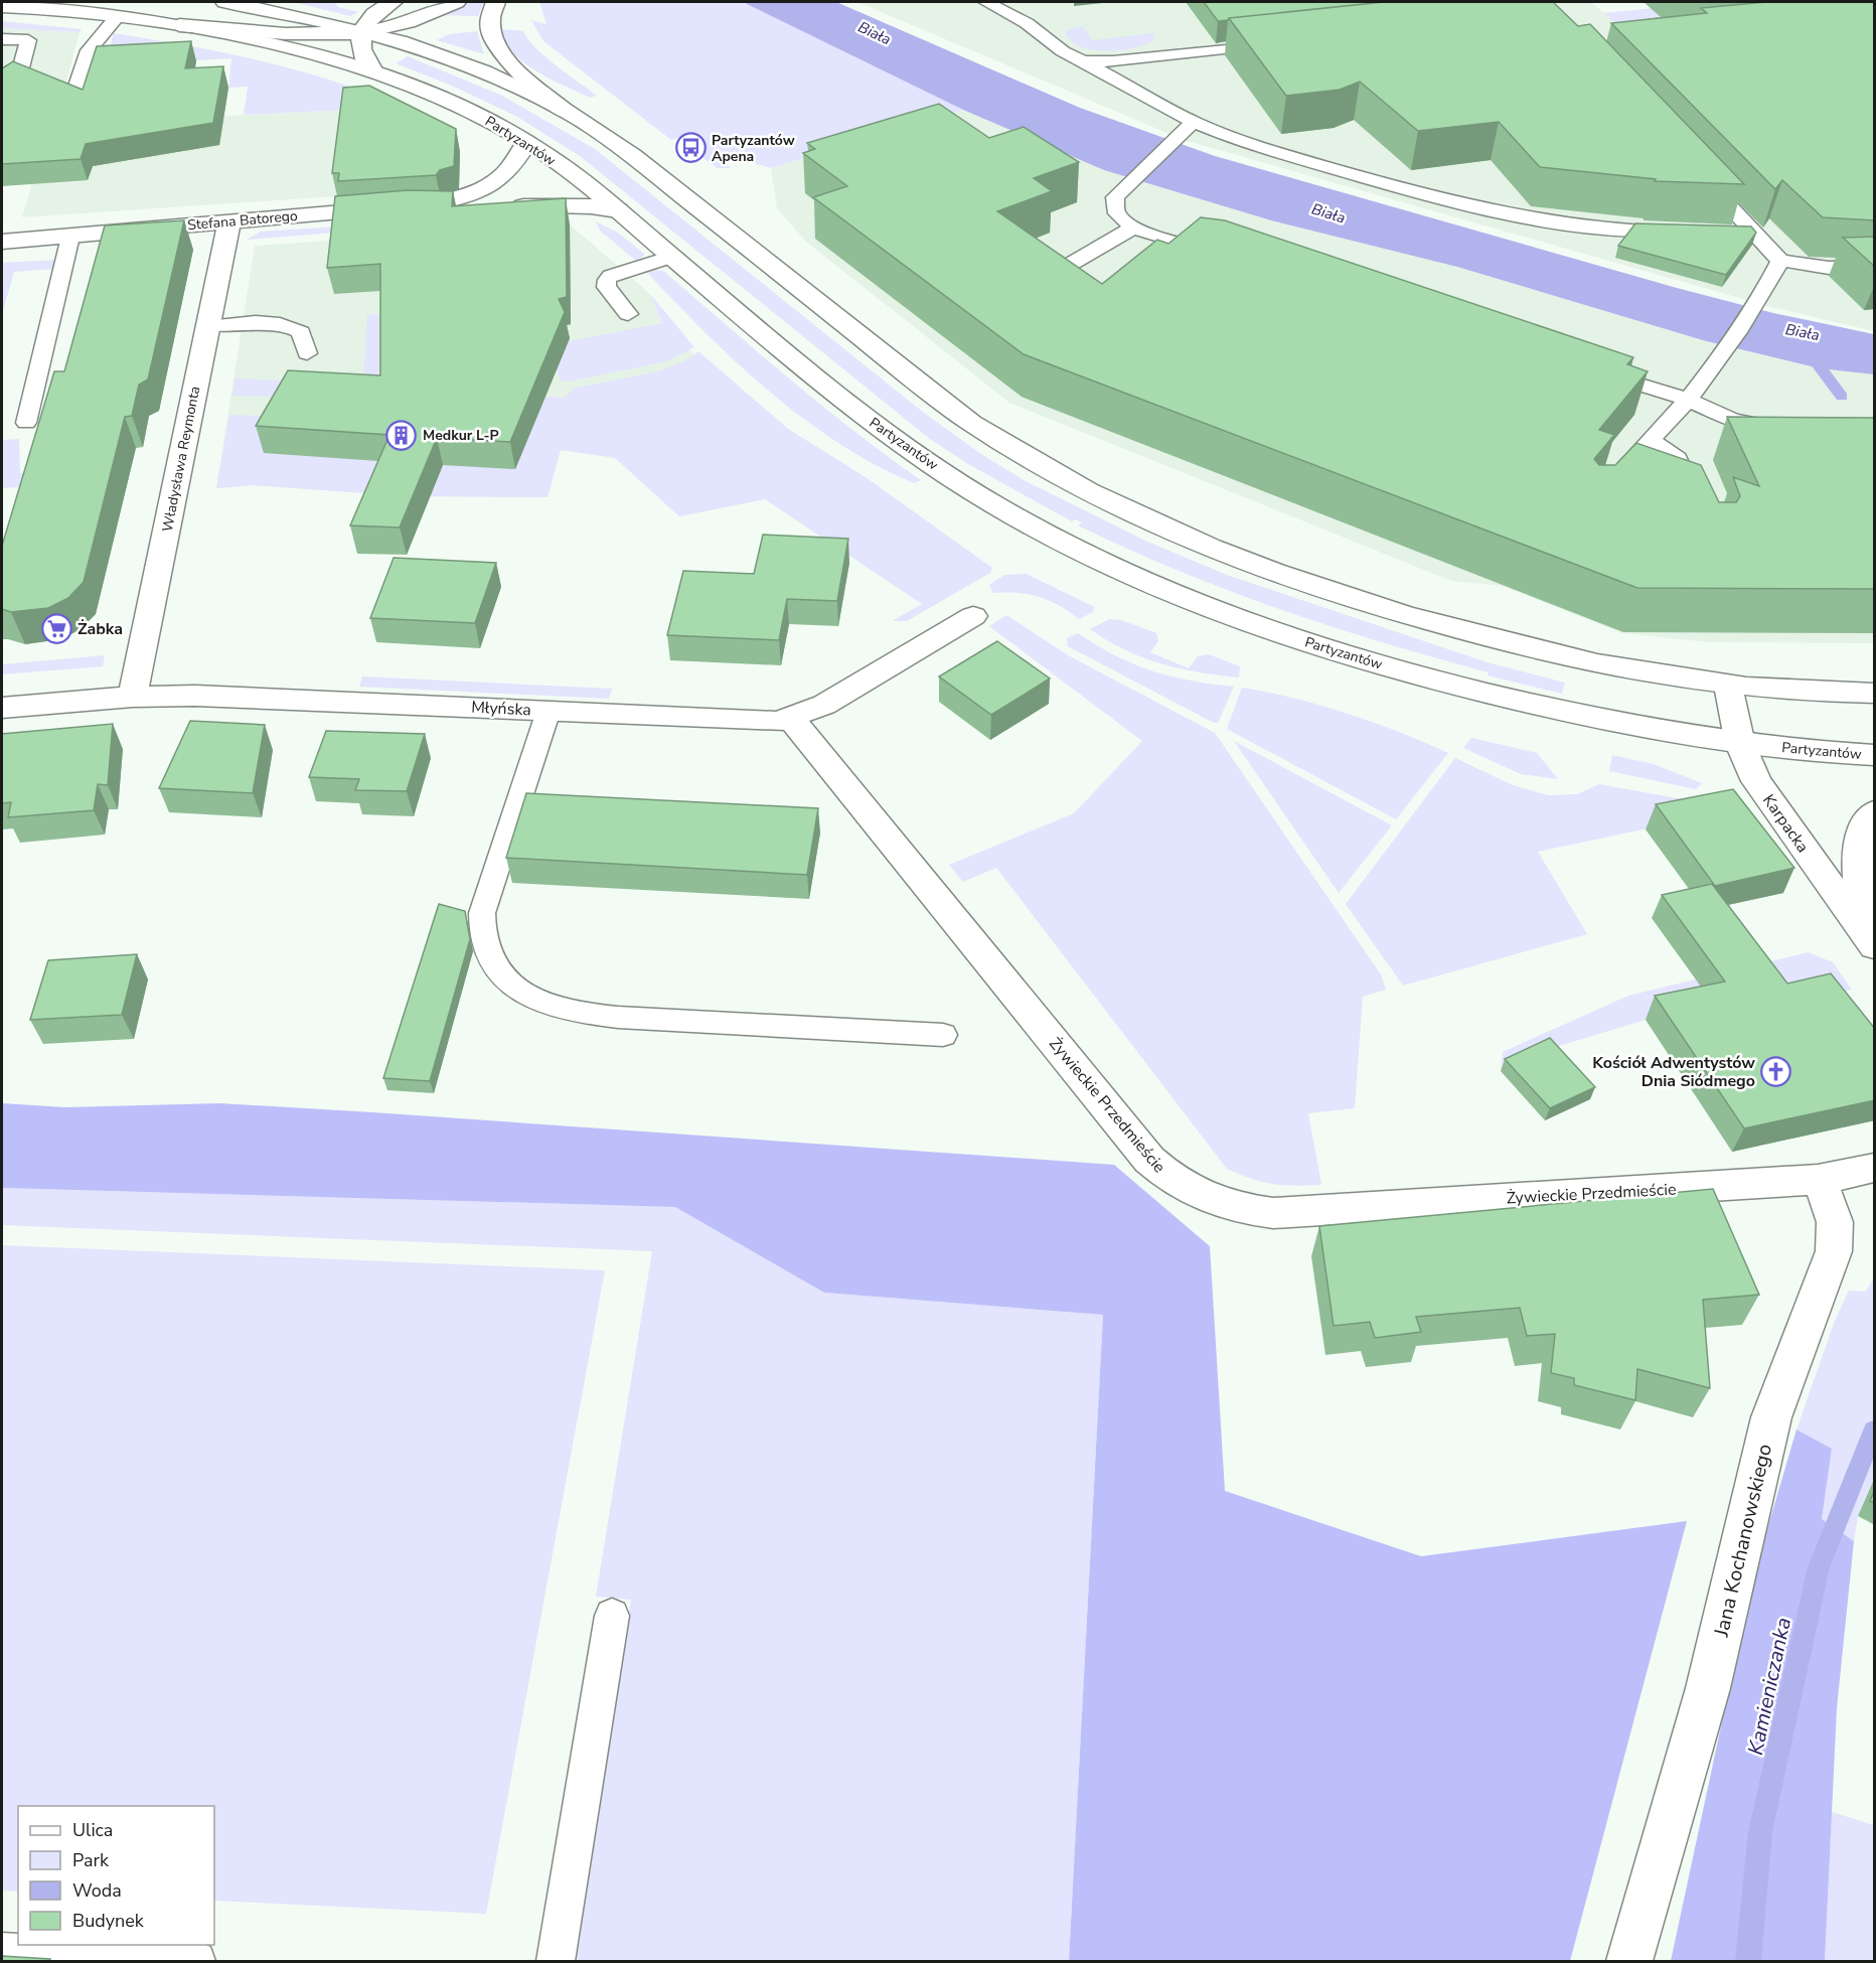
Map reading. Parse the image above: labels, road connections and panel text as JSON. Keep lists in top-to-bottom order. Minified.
{"streets":{"street":["Partyzantów","Stefana Batorego","Władysława Reymonta","Młyńska","Karpacka","Żywieckie Przedmieście","Jana Kochanowskiego"]},"crossings":[["Partyzantów","Stefana Batorego"],["Partyzantów","Karpacka"],["Stefana Batorego","Władysława Reymonta"],["Władysława Reymonta","Młyńska"],["Młyńska","Żywieckie Przedmieście"],["Żywieckie Przedmieście","Jana Kochanowskiego"]],"water":["Biała","Kamieniczanka"],"places":{"bus stop":["Partyzantów Apena"],"building":["Medkur L-P"],"supermarket":["Żabka"],"church":["Kościół Adwentystów Dnia Siódmego"]},"legend":["Ulica","Park","Woda","Budynek"]}
